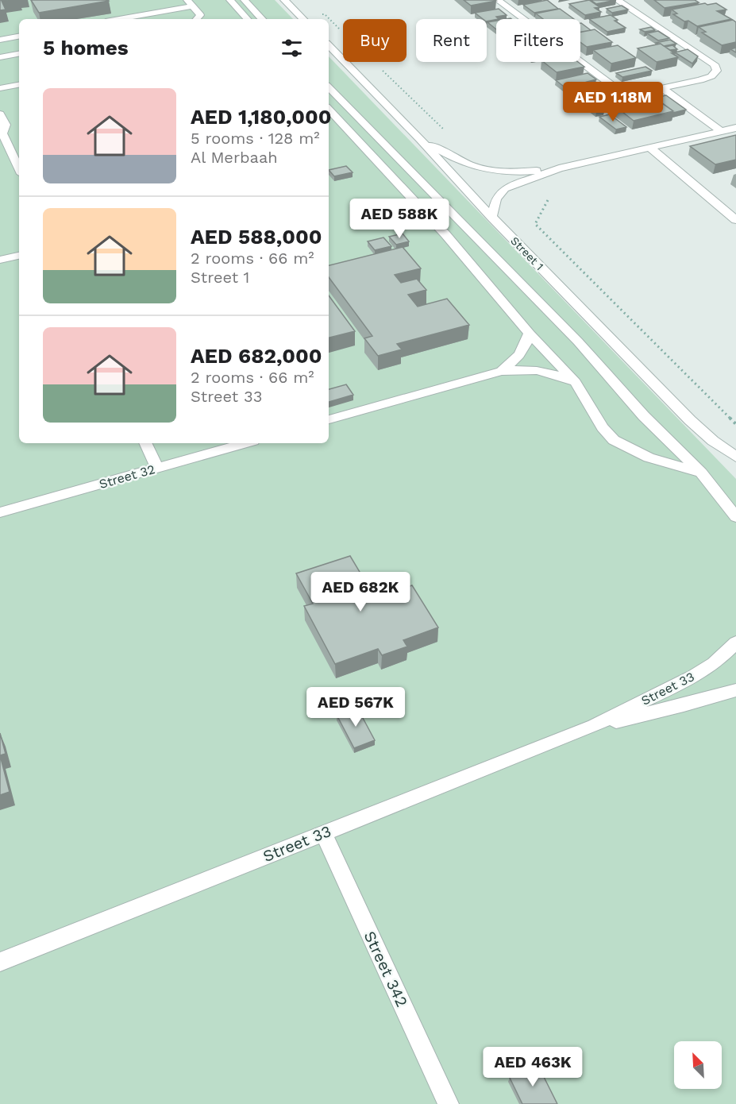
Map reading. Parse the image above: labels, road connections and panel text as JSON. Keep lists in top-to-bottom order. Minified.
{"streets":{"street":["Street 1","Street 32","Street 33","Street 342"]},"crossings":[["Street 33","Street 342"]],"north":"top left","page":{"chip":["Buy","Rent","Filters"],"heading":"5 homes","list":[{"name":"AED 1,180,000","note":"5 rooms · 128 m² · Al Merbaah"},{"name":"AED 588,000","note":"2 rooms · 66 m² · Street 1"},{"name":"AED 682,000","note":"2 rooms · 66 m² · Street 33"}],"price":["AED 1.18M","AED 588K","AED 682K","AED 567K","AED 463K"]}}
